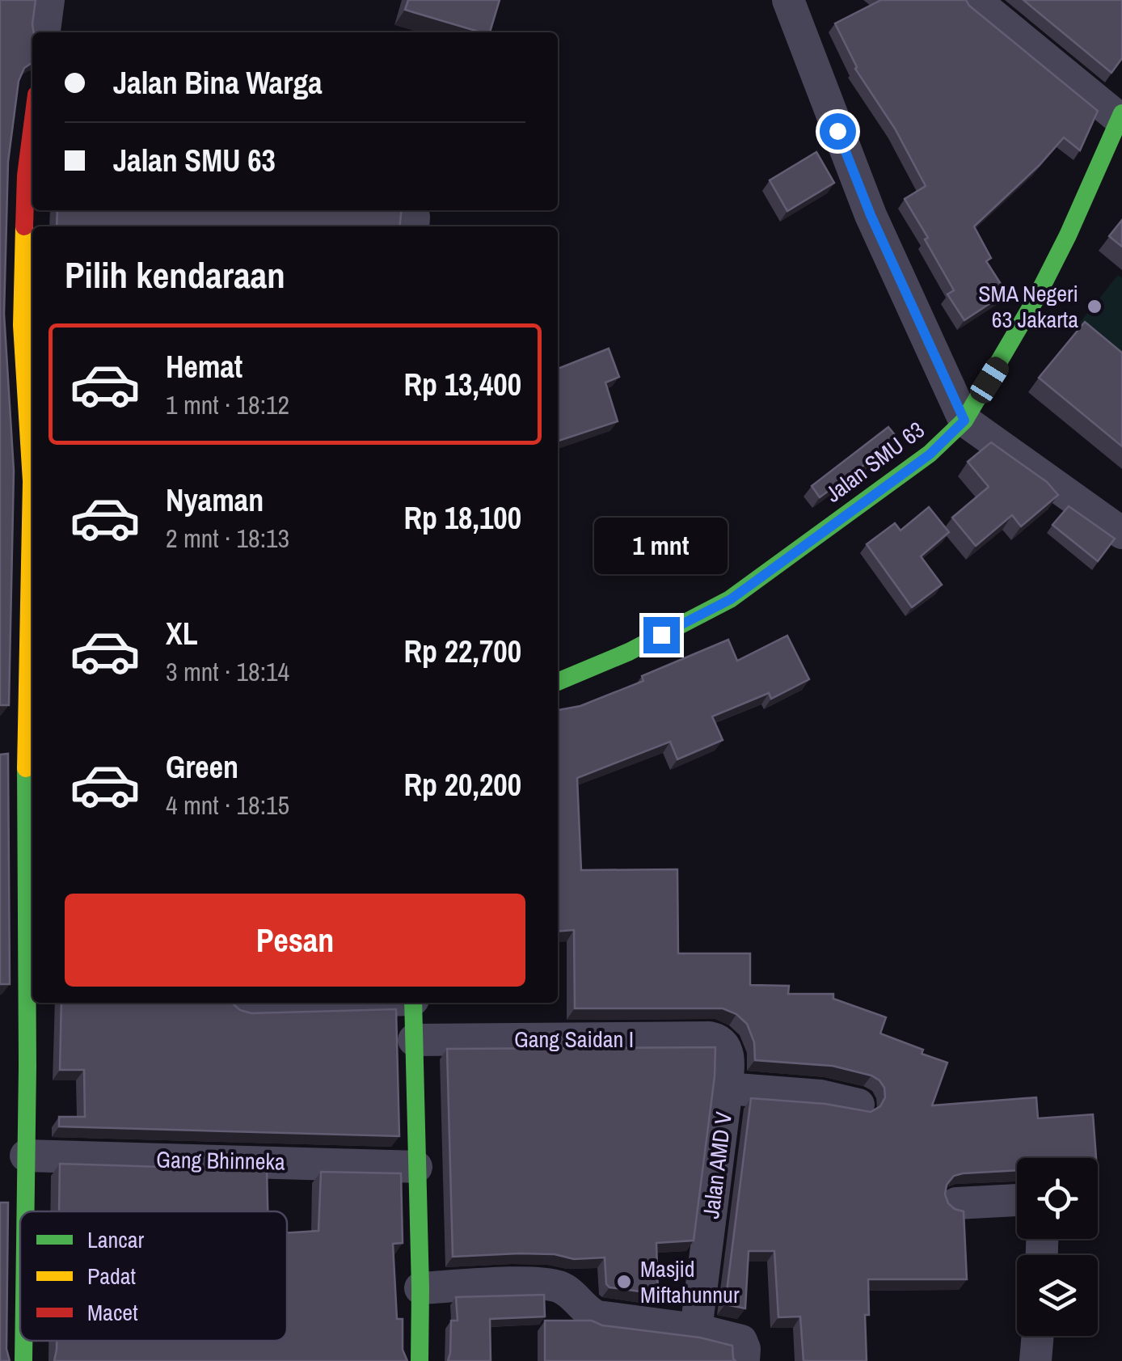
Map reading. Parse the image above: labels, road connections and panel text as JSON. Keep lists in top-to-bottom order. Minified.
{"streets":{"street":["Jalan SMU 63","Gang Saidan I","Gang Bhinneka","Jalan AMD V"]},"crossings":[["Gang Saidan I","Jalan AMD V"]],"places":["SMA Negeri 63 Jakarta","Masjid Miftahunnur"],"legend":["Lancar","Padat","Macet"],"page":{"banner":["Jalan Bina Warga","Jalan SMU 63"],"heading":"Pilih kendaraan","list":[{"name":"Hemat","note":"1 mnt · 18:12","value":"Rp 13,400"},{"name":"Nyaman","note":"2 mnt · 18:13","value":"Rp 18,100"},{"name":"XL","note":"3 mnt · 18:14","value":"Rp 22,700"},{"name":"Green","note":"4 mnt · 18:15","value":"Rp 20,200"}],"bubble":"1 mnt","buttons":"Pesan"}}
